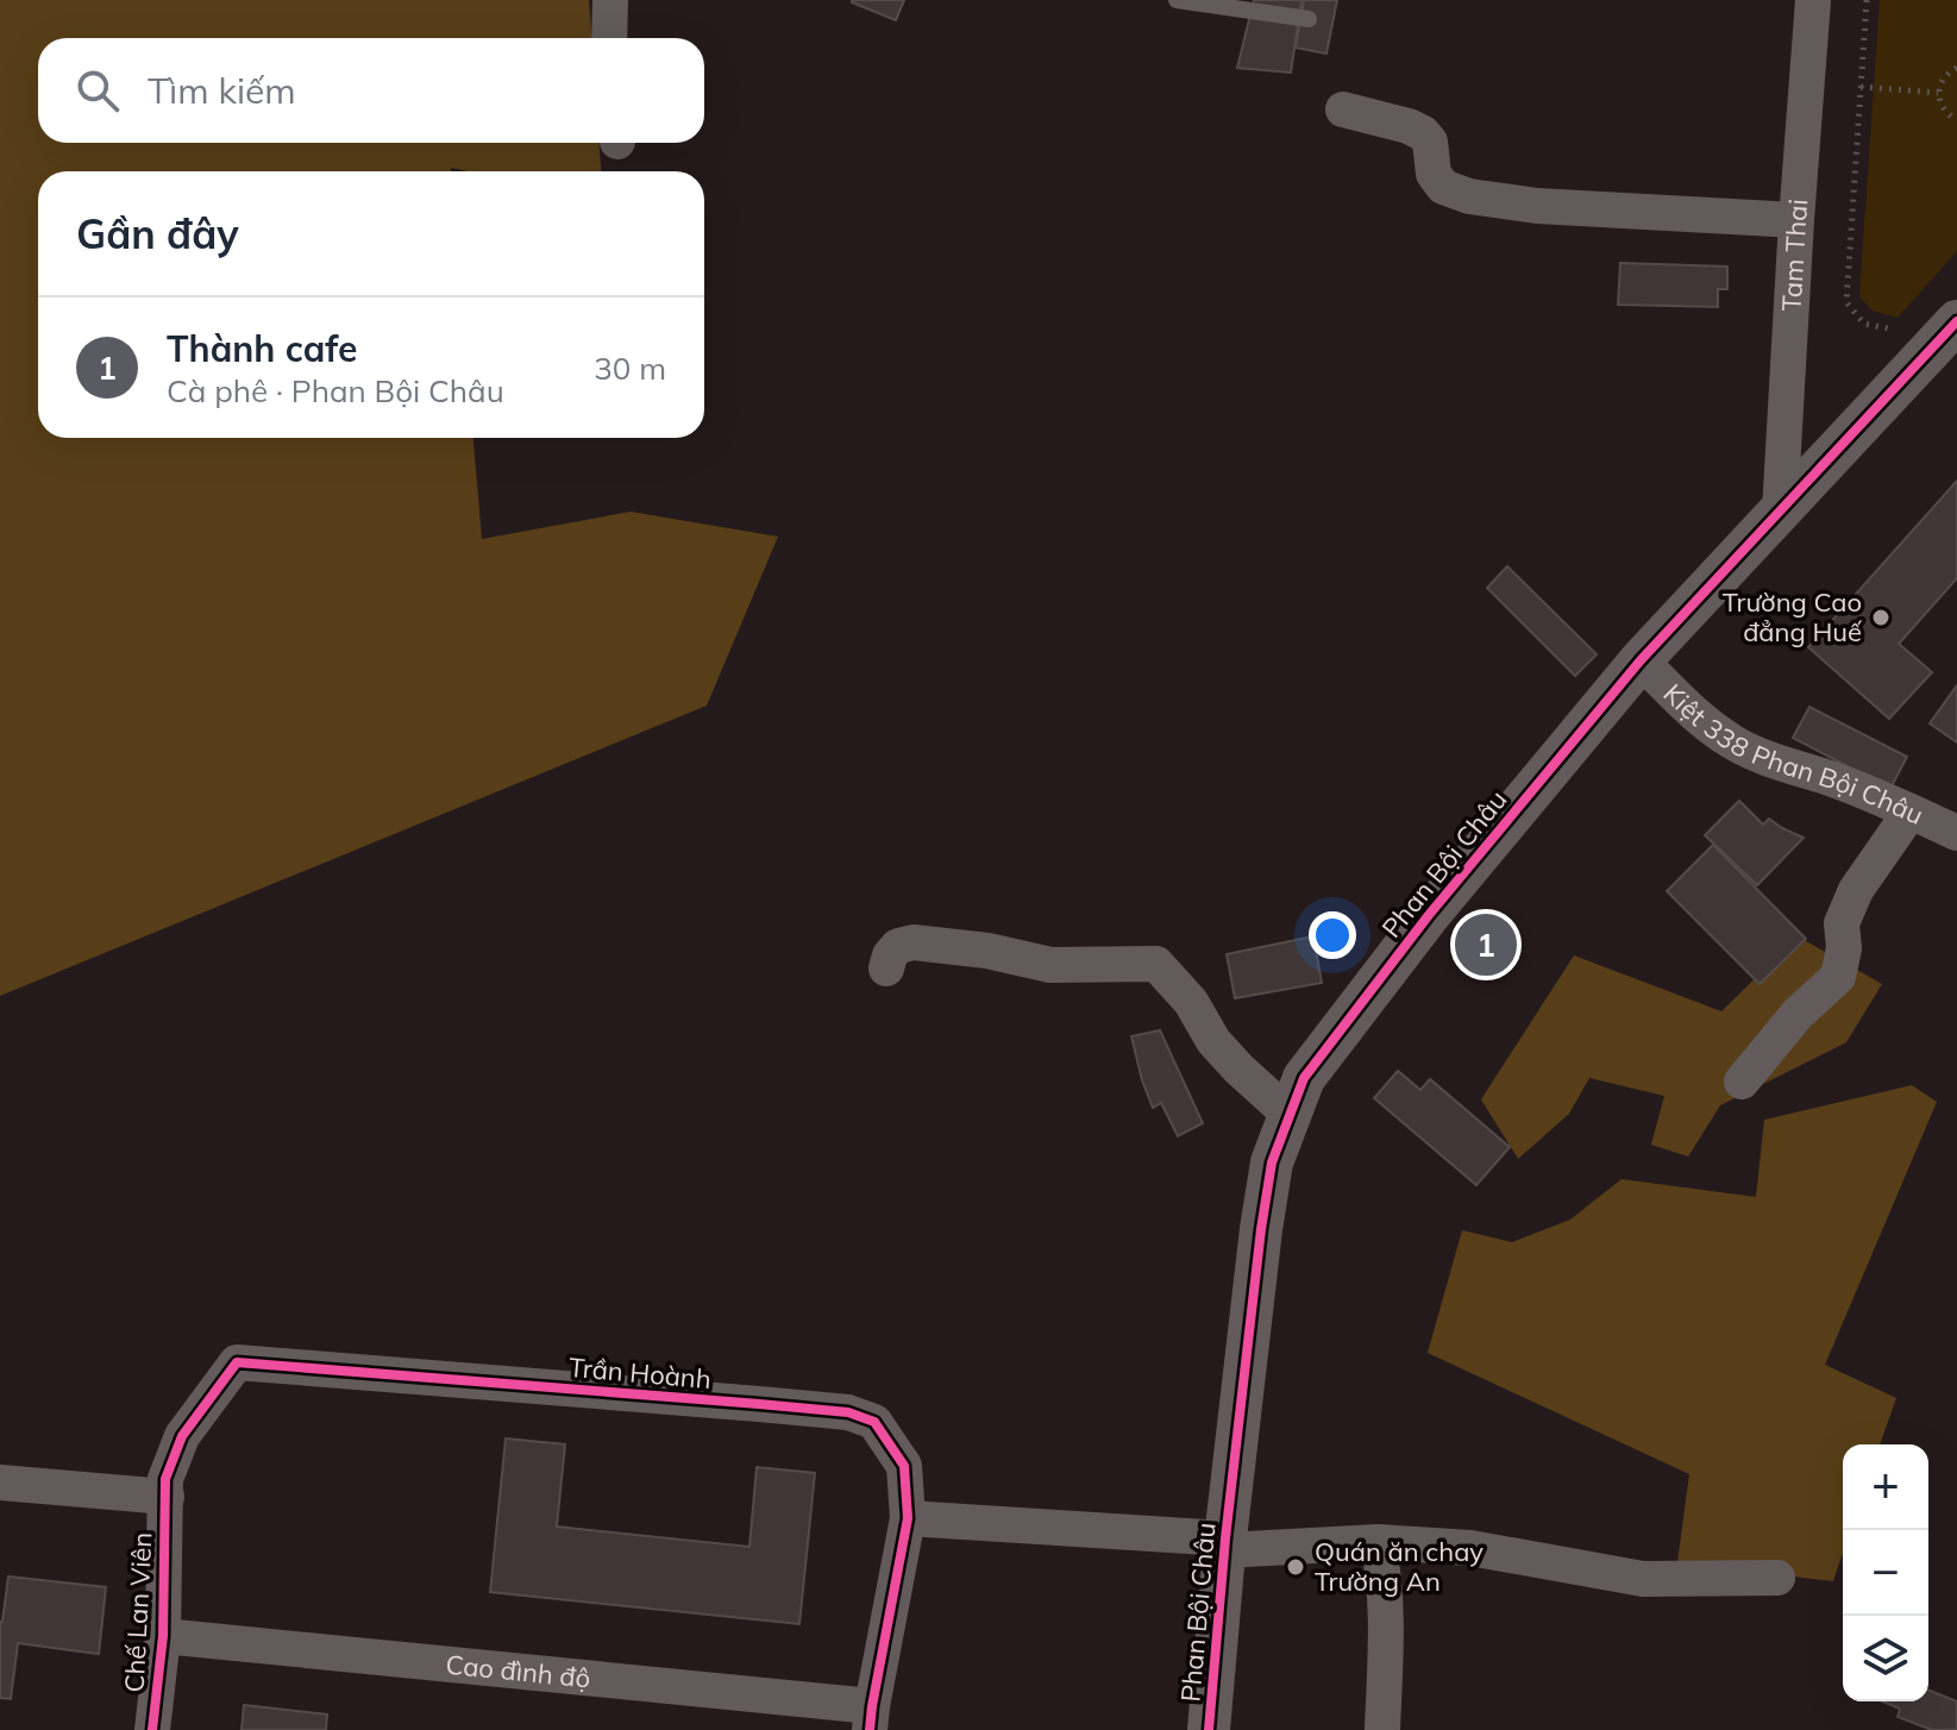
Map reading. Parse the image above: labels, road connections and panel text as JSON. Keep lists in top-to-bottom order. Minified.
{"streets":{"street":["Tam Thai","Kiệt 338 Phan Bội Châu","Phan Bội Châu","Trần Hoành","Chế Lan Viên","Cao đình độ"]},"crossings":[["Tam Thai","Phan Bội Châu"],["Kiệt 338 Phan Bội Châu","Phan Bội Châu"],["Trần Hoành","Chế Lan Viên"],["Trần Hoành","Cao đình độ"],["Chế Lan Viên","Cao đình độ"]],"places":["Trường Cao đẳng Huế","Quán ăn chay Trường An"],"page":{"search":"Tìm kiếm","heading":"Gần đây","list":[{"mark":"1","name":"Thành cafe","note":"Cà phê · Phan Bội Châu","value":"30 m"}],"pins":"1","map_buttons":["+","−"]}}
